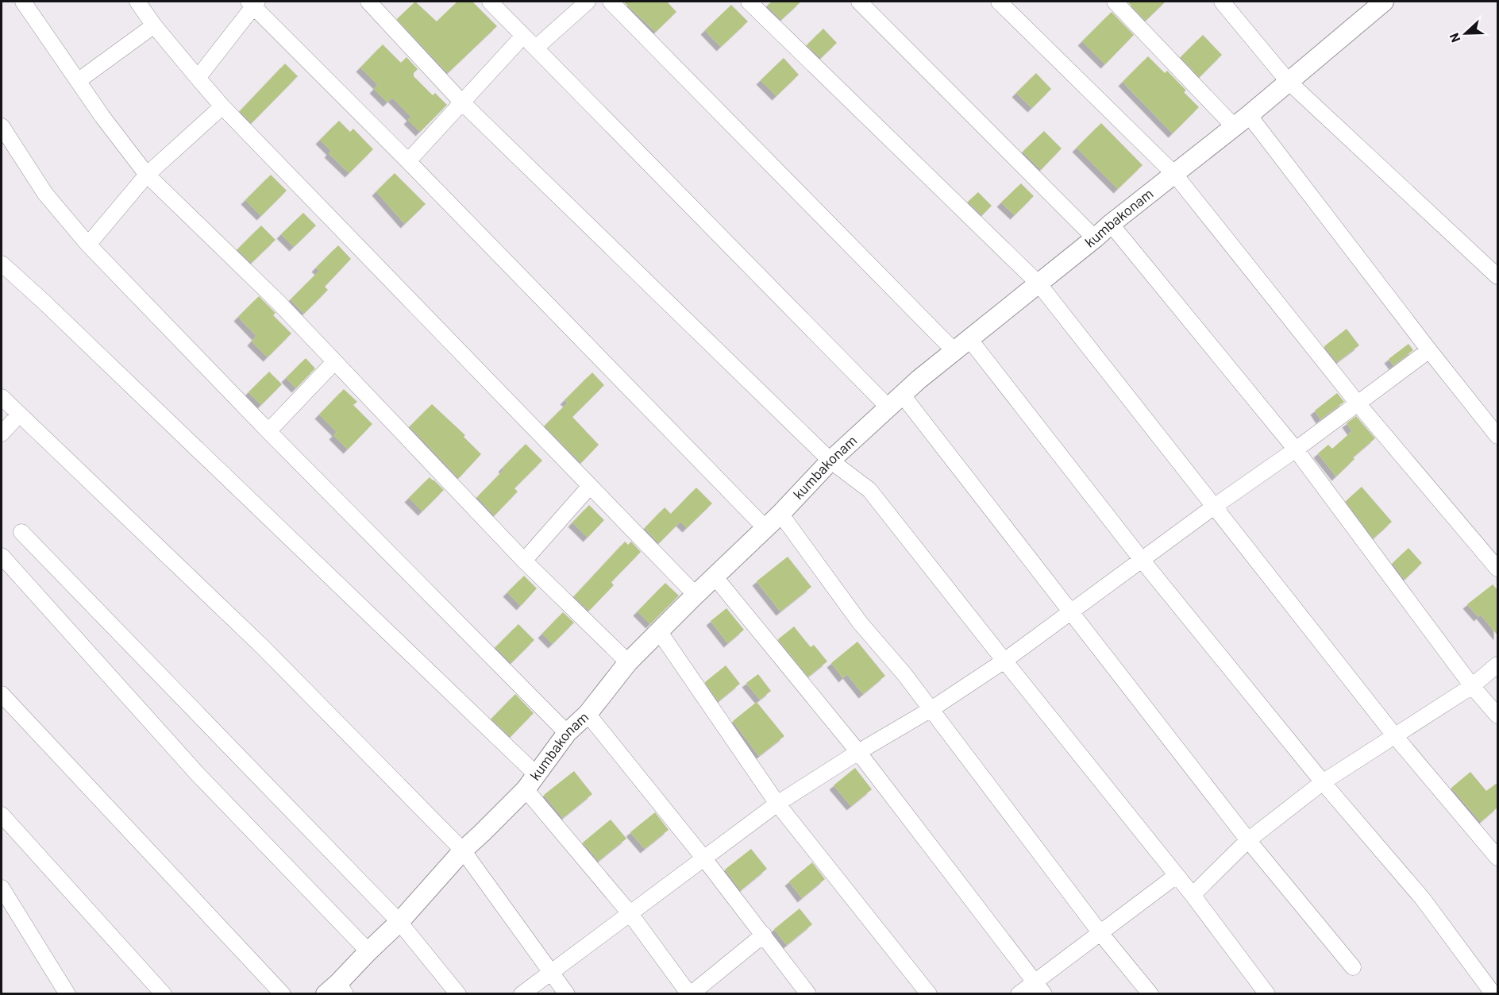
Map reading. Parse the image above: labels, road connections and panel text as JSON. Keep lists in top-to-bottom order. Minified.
{"streets":{"street":["kumbakonam"]},"north":"left"}
